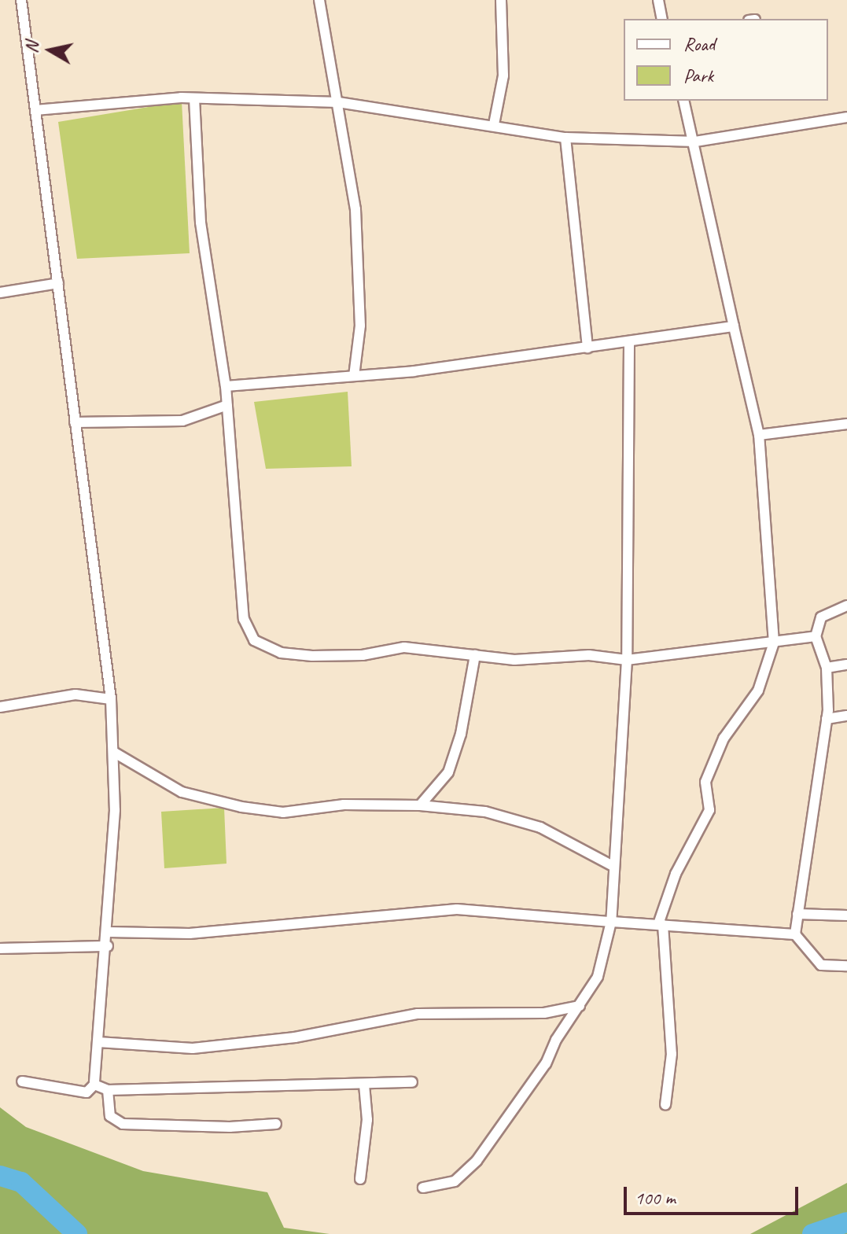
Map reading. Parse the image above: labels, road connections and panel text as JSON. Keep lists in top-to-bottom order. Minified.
{"legend":["Road","Park"],"scale_bar":"100 m","north":"left"}
